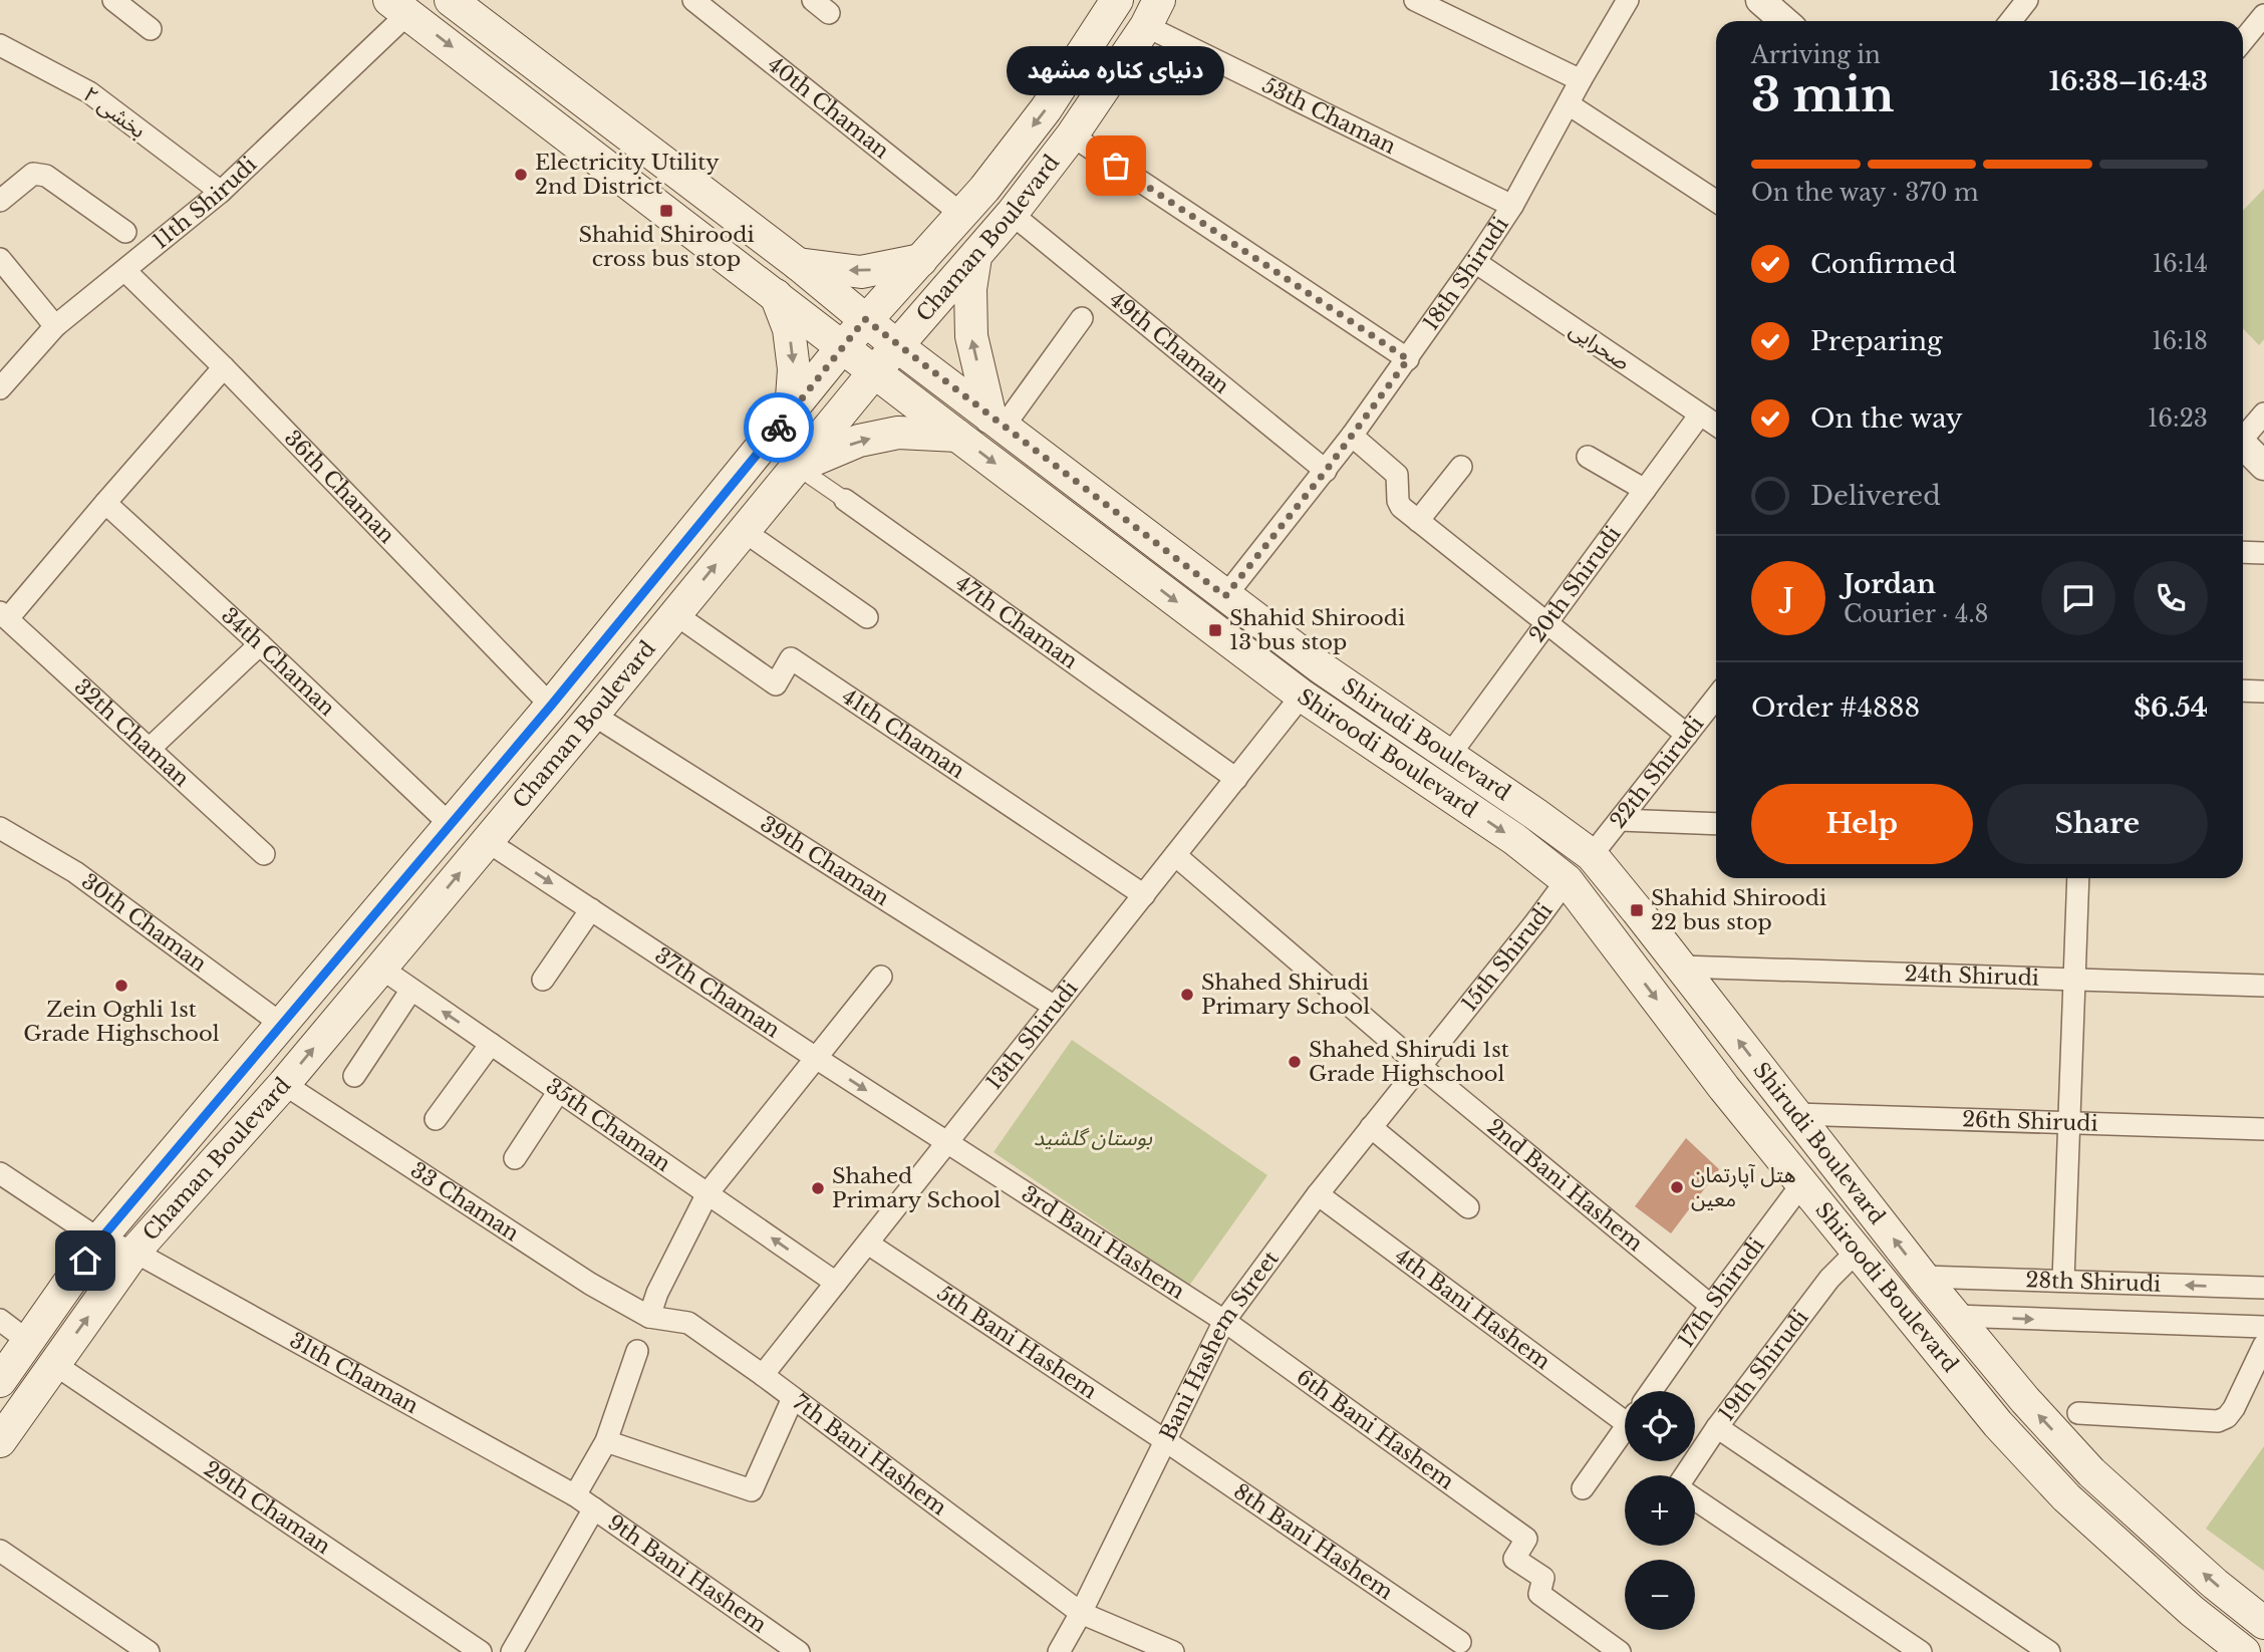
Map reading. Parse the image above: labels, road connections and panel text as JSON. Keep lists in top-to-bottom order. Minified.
{"streets":{"main road":["Chaman Boulevard","Shirudi Boulevard","Shiroodi Boulevard"],"street":["40th Chaman","بخشی ۲","53th Chaman","11th Shirudi","18th Shirudi","49th Chaman","صحرایی","36th Chaman","20th Shirudi","47th Chaman","34th Chaman","32th Chaman","41th Chaman","22th Shirudi","39th Chaman","30th Chaman","15th Shirudi","24th Shirudi","37th Chaman","13th Shirudi","26th Shirudi","35th Chaman","2nd Bani Hashem","33 Chaman","3rd Bani Hashem","28th Shirudi","17th Shirudi","4th Bani Hashem","5th Bani Hashem","Bani Hashem Street","19th Shirudi","31th Chaman","6th Bani Hashem","7th Bani Hashem","29th Chaman","8th Bani Hashem","9th Bani Hashem"]},"crossings":[["40th Chaman","Chaman Boulevard"],["بخشی ۲","11th Shirudi"],["53th Chaman","Chaman Boulevard"],["53th Chaman","18th Shirudi"],["11th Shirudi","36th Chaman"],["11th Shirudi","Shiroodi Boulevard"],["Chaman Boulevard","49th Chaman"],["Chaman Boulevard","36th Chaman"],["Chaman Boulevard","47th Chaman"],["Chaman Boulevard","34th Chaman"],["Chaman Boulevard","41th Chaman"],["Chaman Boulevard","Shirudi Boulevard"],["Chaman Boulevard","Shiroodi Boulevard"],["Chaman Boulevard","39th Chaman"],["Chaman Boulevard","30th Chaman"],["Chaman Boulevard","37th Chaman"],["Chaman Boulevard","35th Chaman"],["Chaman Boulevard","33 Chaman"],["Chaman Boulevard","31th Chaman"],["Chaman Boulevard","29th Chaman"],["18th Shirudi","49th Chaman"],["18th Shirudi","صحرایی"],["18th Shirudi","Shirudi Boulevard"],["صحرایی","20th Shirudi"],["20th Shirudi","Shirudi Boulevard"],["47th Chaman","13th Shirudi"],["41th Chaman","13th Shirudi"],["Shirudi Boulevard","22th Shirudi"],["Shirudi Boulevard","24th Shirudi"],["Shirudi Boulevard","26th Shirudi"],["Shirudi Boulevard","28th Shirudi"],["Shiroodi Boulevard","15th Shirudi"],["Shiroodi Boulevard","13th Shirudi"],["Shiroodi Boulevard","17th Shirudi"],["Shiroodi Boulevard","19th Shirudi"],["39th Chaman","13th Shirudi"],["15th Shirudi","2nd Bani Hashem"],["15th Shirudi","Bani Hashem Street"],["37th Chaman","13th Shirudi"],["37th Chaman","3rd Bani Hashem"],["13th Shirudi","35th Chaman"],["13th Shirudi","2nd Bani Hashem"],["13th Shirudi","3rd Bani Hashem"],["13th Shirudi","5th Bani Hashem"],["13th Shirudi","7th Bani Hashem"],["2nd Bani Hashem","17th Shirudi"],["2nd Bani Hashem","Bani Hashem Street"],["33 Chaman","7th Bani Hashem"],["3rd Bani Hashem","Bani Hashem Street"],["3rd Bani Hashem","6th Bani Hashem"],["4th Bani Hashem","Bani Hashem Street"],["5th Bani Hashem","Bani Hashem Street"],["5th Bani Hashem","8th Bani Hashem"],["Bani Hashem Street","6th Bani Hashem"],["Bani Hashem Street","7th Bani Hashem"],["Bani Hashem Street","8th Bani Hashem"],["31th Chaman","9th Bani Hashem"]],"one_way":["Shiroodi Boulevard","37th Chaman","35th Chaman"],"parks":["بوستان گلشید"],"places":{"other":["دنیای کناره مشهد","Electricity Utility 2nd District","Zein Oghli 1st Grade Highschool","Shahed Shirudi Primary School","Shahed Shirudi 1st Grade Highschool","هتل آپارتمان معین","Shahed Primary School"],"transit":["Shahid Shiroodi cross bus stop","Shahid Shiroodi 13 bus stop","Shahid Shiroodi 22 bus stop"]},"page":{"heading":["3 min","Arriving in","16:38–16:43"],"panel":["Jordan","Courier · 4.8","Order #4888","$6.54"],"bubble":"دنیای کناره مشهد","bar":"On the way · 370 m","list":[["Confirmed","16:14"],["Preparing","16:18"],["On the way","16:23"],"Delivered"],"round":"J","buttons":["Help","Share"],"map_buttons":["+","−"]}}
